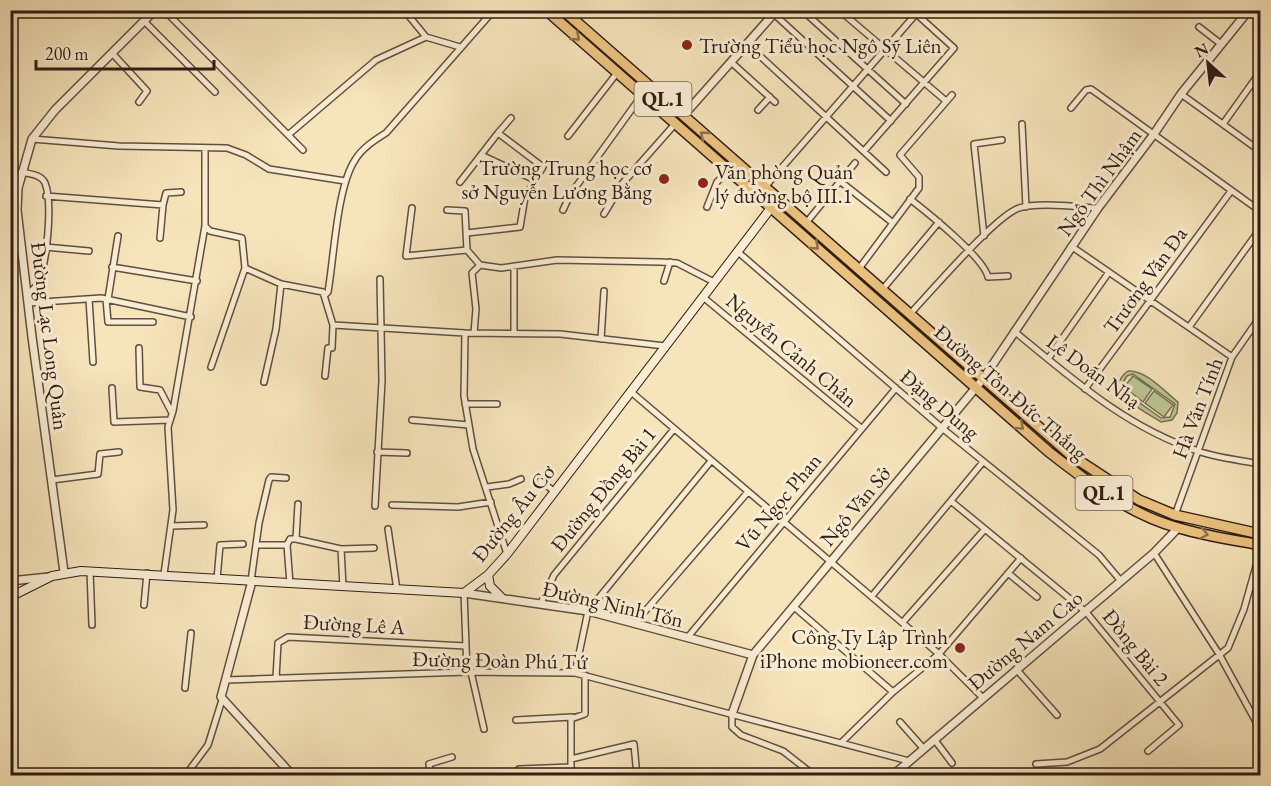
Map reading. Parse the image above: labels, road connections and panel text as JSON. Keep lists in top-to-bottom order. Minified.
{"streets":{"highway":["QL.1","Đường Tôn Đức Thắng"],"main road":["Đường Âu Cơ"],"street":["Ngô Thì Nhậm","Trương Văn Đa","Đường Lạc Long Quân","Nguyễn Cảnh Chân","Lê Doãn Nhạ","Đặng Dung","Hà Văn Tính","Đường Đồng Bài 1","Vũ Ngọc Phan","Ngô Văn Sở","Đường Ninh Tốn","Đường Lê A","Đường Nam Cao","Đồng Bài 2","Đường Đoàn Phú Tứ"]},"crossings":[["QL.1","Đường Tôn Đức Thắng"],["QL.1","Đường Âu Cơ"],["Ngô Thì Nhậm","Lê Doãn Nhạ"],["Ngô Thì Nhậm","Đường Tôn Đức Thắng"],["Ngô Thì Nhậm","Ngô Văn Sở"],["Trương Văn Đa","Lê Doãn Nhạ"],["Nguyễn Cảnh Chân","Vũ Ngọc Phan"],["Nguyễn Cảnh Chân","Đường Âu Cơ"],["Lê Doãn Nhạ","Hà Văn Tính"],["Đường Tôn Đức Thắng","Hà Văn Tính"],["Đường Tôn Đức Thắng","Ngô Văn Sở"],["Đường Tôn Đức Thắng","Đường Âu Cơ"],["Đường Tôn Đức Thắng","Đường Nam Cao"],["Đặng Dung","Vũ Ngọc Phan"],["Đặng Dung","Ngô Văn Sở"],["Đặng Dung","Đường Âu Cơ"],["Đặng Dung","Đường Nam Cao"],["Đường Đồng Bài 1","Đường Ninh Tốn"],["Vũ Ngọc Phan","Đường Ninh Tốn"],["Ngô Văn Sở","Đường Ninh Tốn"],["Ngô Văn Sở","Đường Đoàn Phú Tứ"],["Đường Âu Cơ","Đường Ninh Tốn"],["Đường Lê A","Đường Đoàn Phú Tứ"],["Đường Nam Cao","Đồng Bài 2"],["Đường Nam Cao","Đường Đoàn Phú Tứ"]],"places":["Trường Tiểu học Ngô Sỹ Liên","Trường Trung học cơ sở Nguyễn Lương Bằng","Văn phòng Quản lý đường bộ III.1","Công Ty Lập Trình iPhone mobioneer.com"],"scale_bar":"200 m","north":"top left"}
